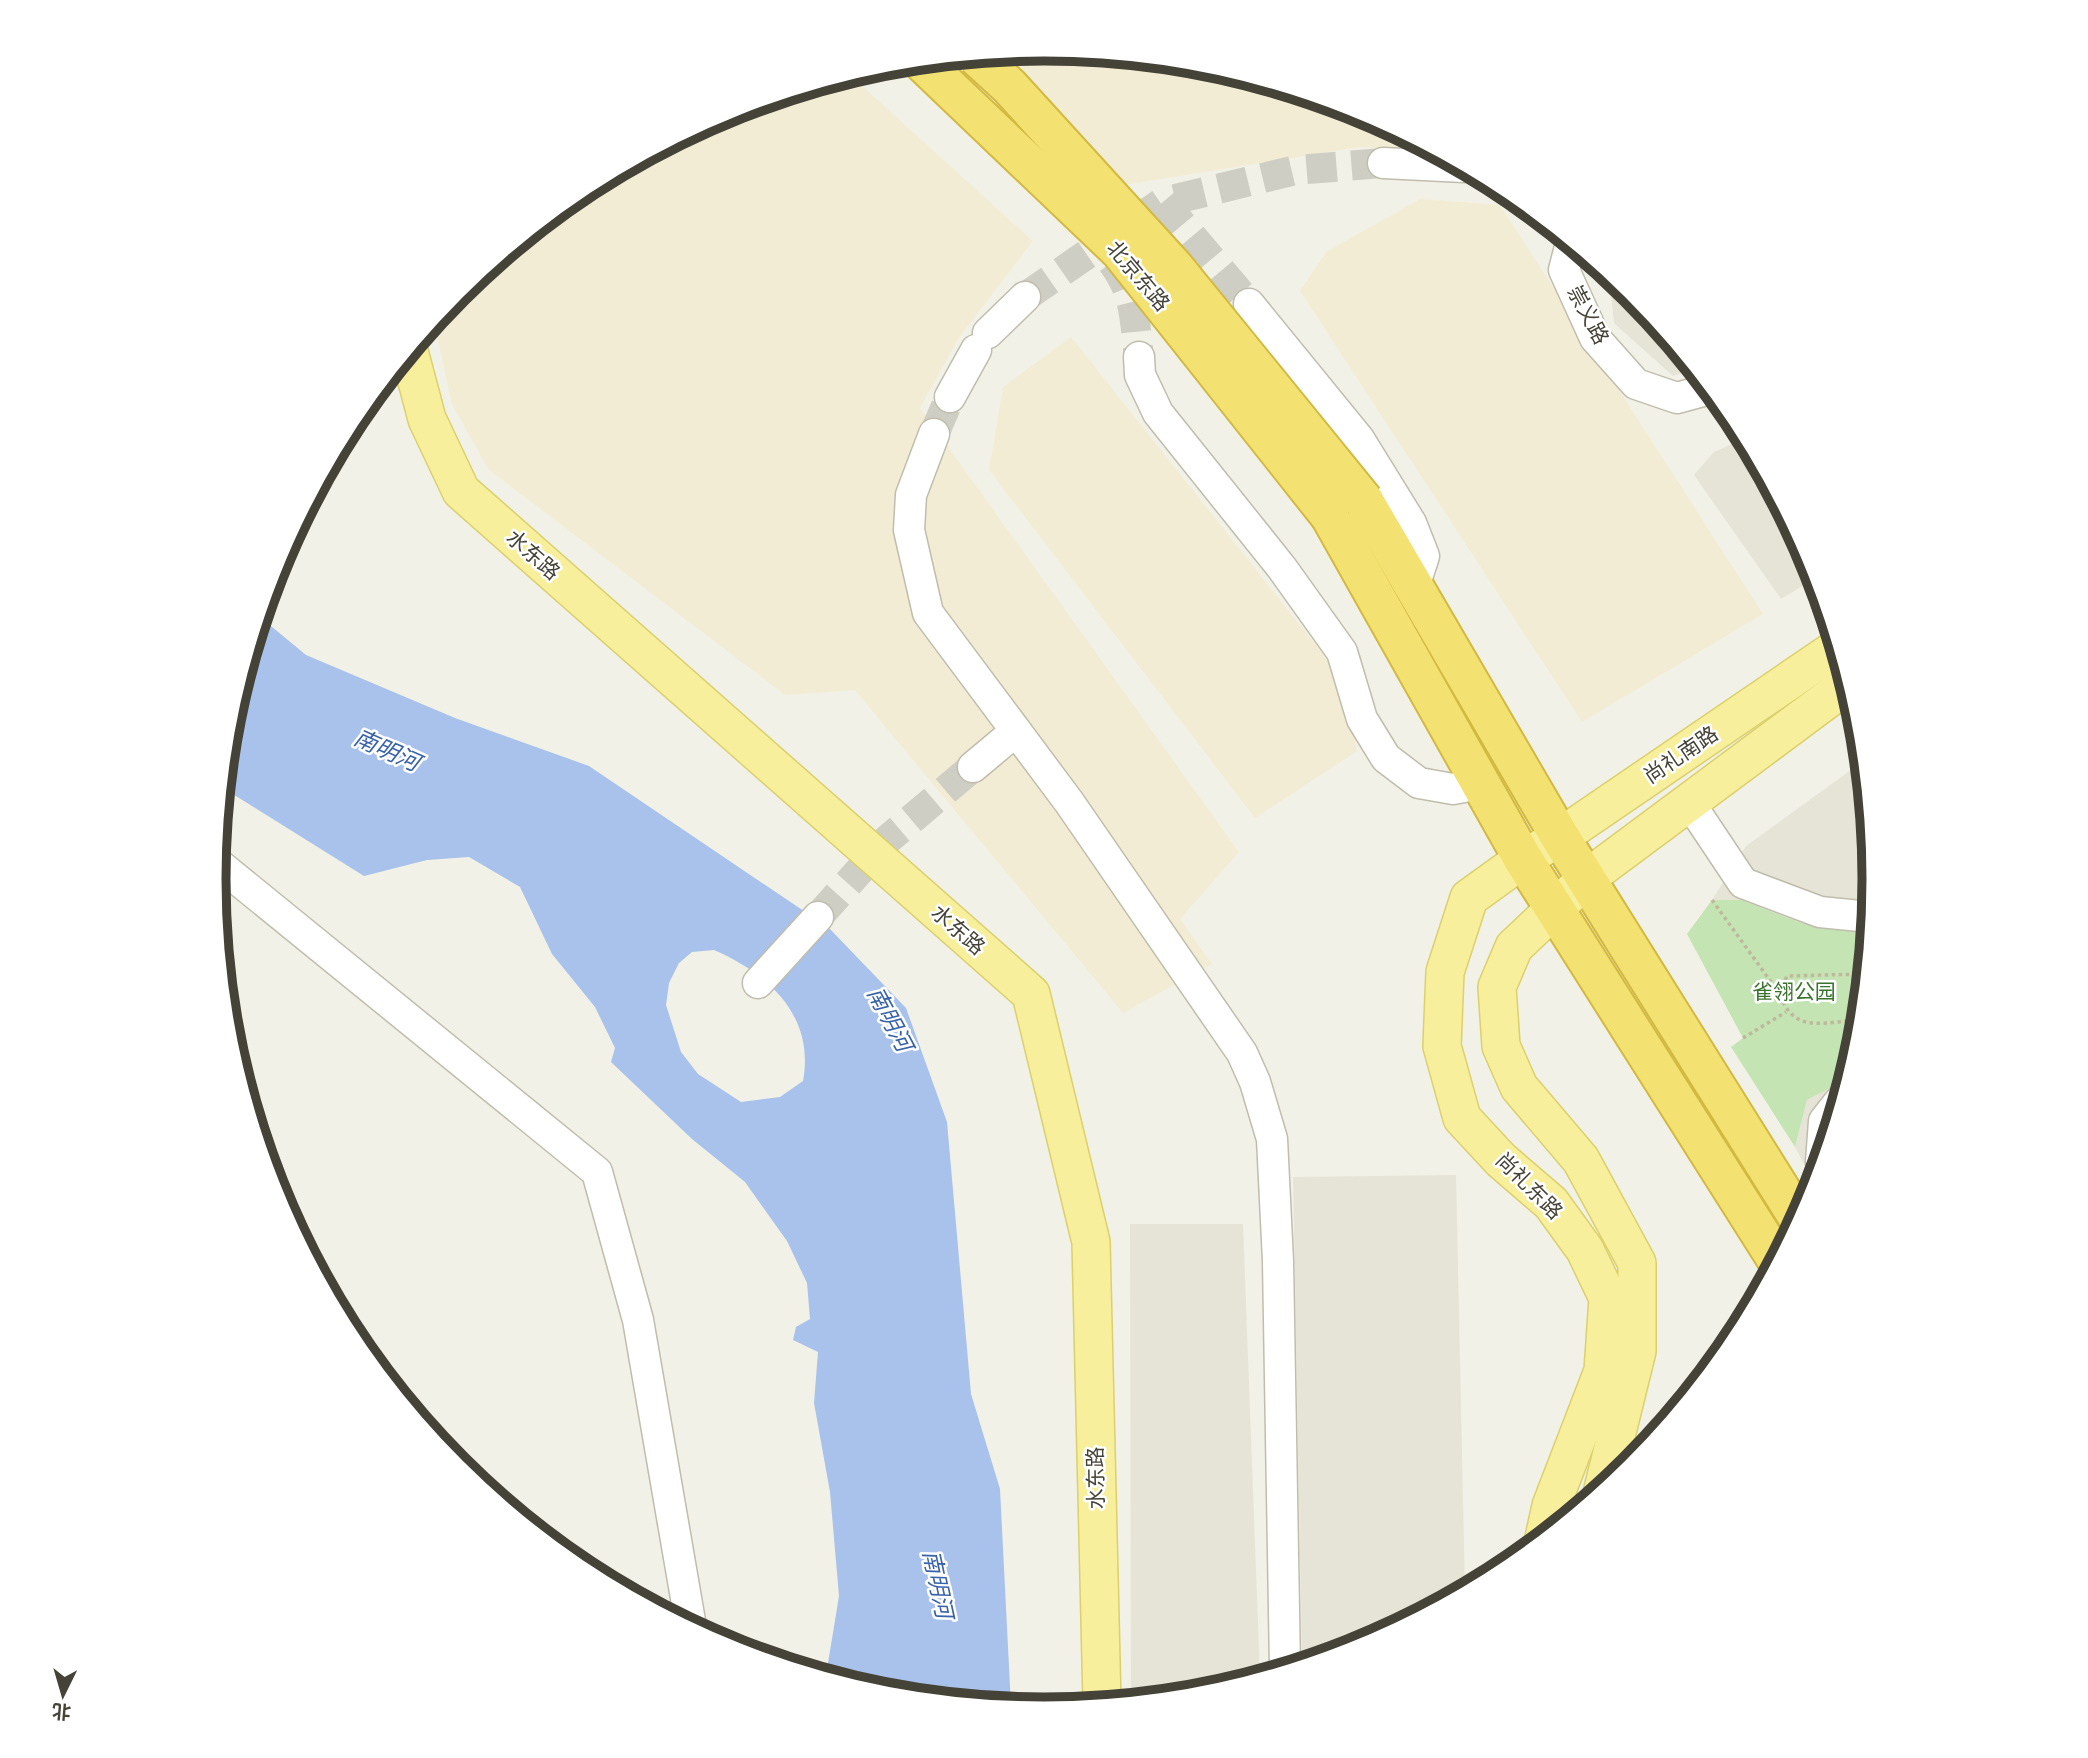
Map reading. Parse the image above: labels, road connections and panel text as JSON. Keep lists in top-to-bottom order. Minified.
{"streets":{"highway":["北京东路"],"main road":["水东路","尚礼南路","尚礼东路"],"street":["崇义路"]},"crossings":[["尚礼南路","尚礼东路"]],"water":["南明河"],"parks":["雀翎公园"],"north":"bottom"}
